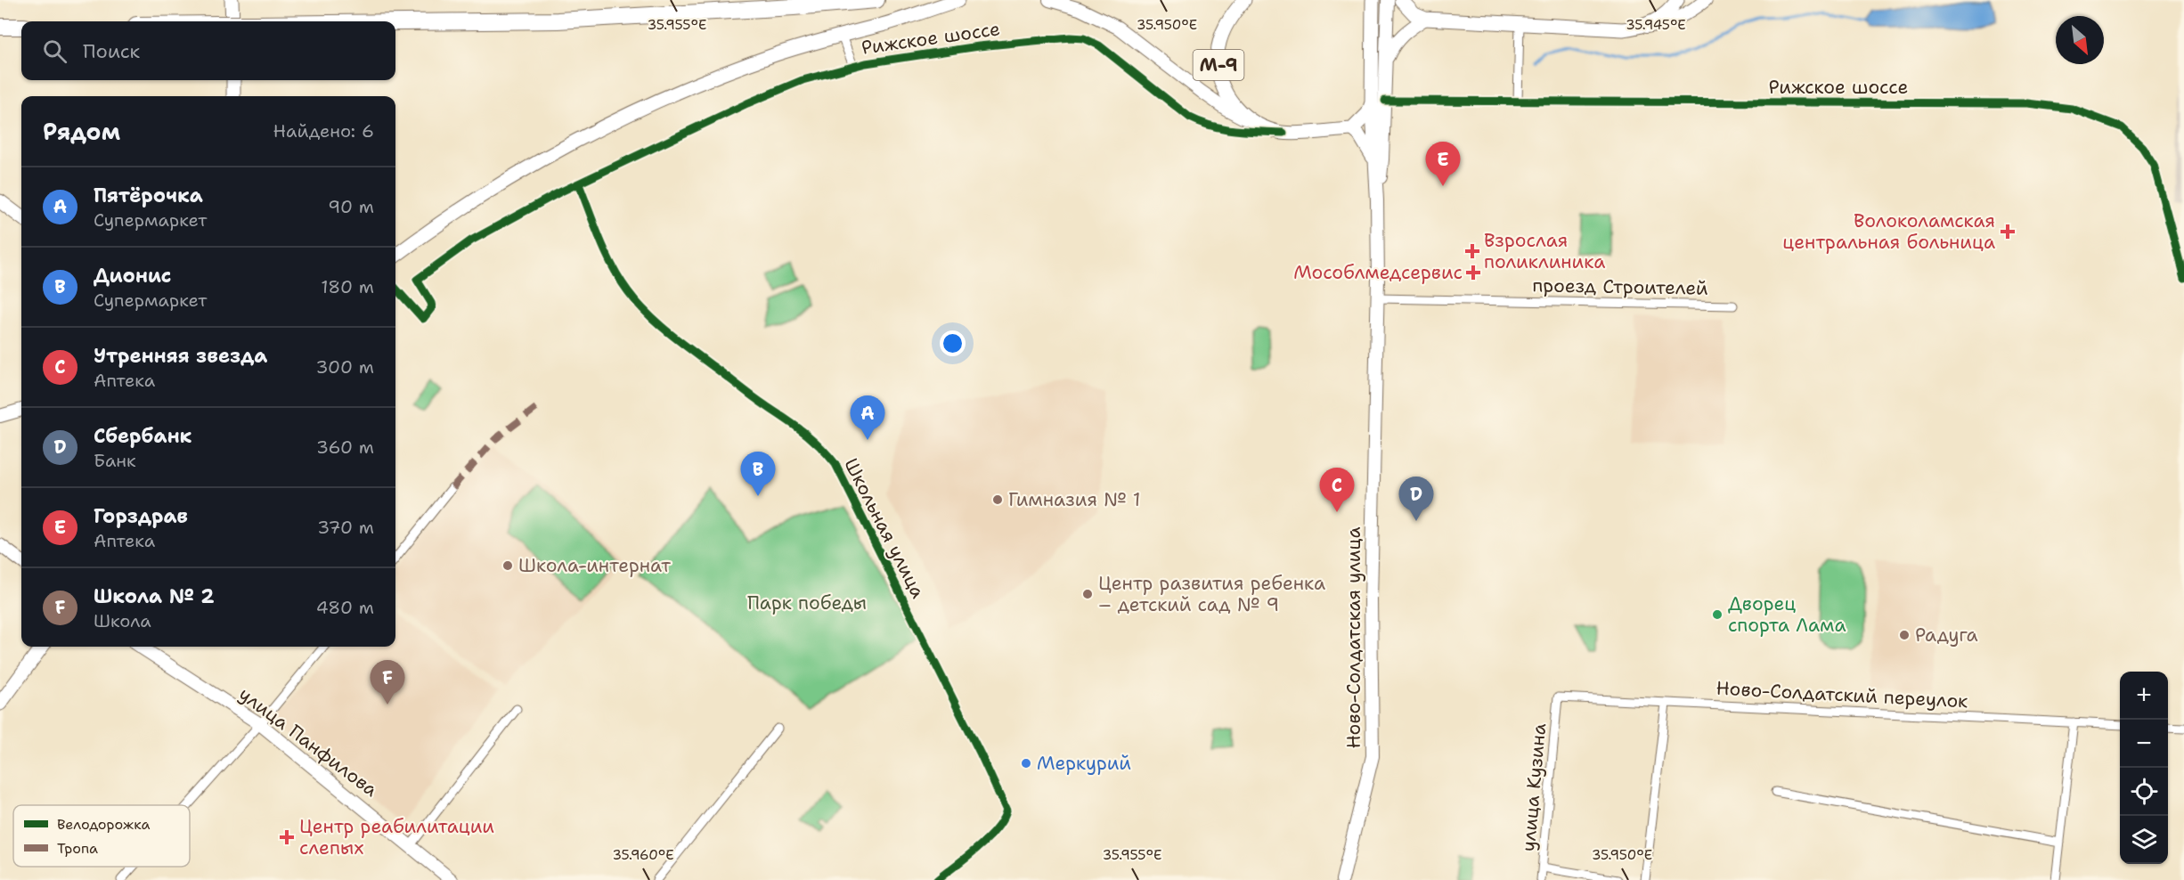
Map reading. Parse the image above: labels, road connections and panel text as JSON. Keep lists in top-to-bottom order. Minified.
{"streets":{"main road":["М-9","Ново-Солдатская улица","улица Панфилова"],"street":["Рижское шоссе","проезд Строителей","Школьная улица","Ново-Солдатский переулок","улица Кузина"]},"crossings":[["Рижское шоссе","М-9"],["Рижское шоссе","Школьная улица"],["Рижское шоссе","Ново-Солдатская улица"],["проезд Строителей","Ново-Солдатская улица"],["Ново-Солдатский переулок","улица Кузина"]],"parks":["Парк победы"],"places":{"health":["Волоколамская центральная больница","Взрослая поликлиника","Мособлмедсервис","Центр реабилитации слепых"],"other":["Гимназия № 1","Школа-интернат","Центр развития ребенка – детский сад № 9","Дворец спорта Лама","Радуга","Меркурий"]},"legend":["Велодорожка","Тропа"],"north":"bottom right","page":{"search":"Поиск","heading":["Рядом","Найдено: 6"],"pins":["E","A","B","C","D","F"],"list":[{"mark":"A","name":"Пятёрочка","note":"Супермаркет","value":"90 m"},{"mark":"B","name":"Дионис","note":"Супермаркет","value":"180 m"},{"mark":"C","name":"Утренняя звезда","note":"Аптека","value":"300 m"},{"mark":"D","name":"Сбербанк","note":"Банк","value":"360 m"},{"mark":"E","name":"Горздрав","note":"Аптека","value":"370 m"},{"mark":"F","name":"Школа № 2","note":"Школа","value":"480 m"}],"map_buttons":["+","−"]},"coordinates":["35.955°E","35.950°E","35.945°E","35.960°E"]}
